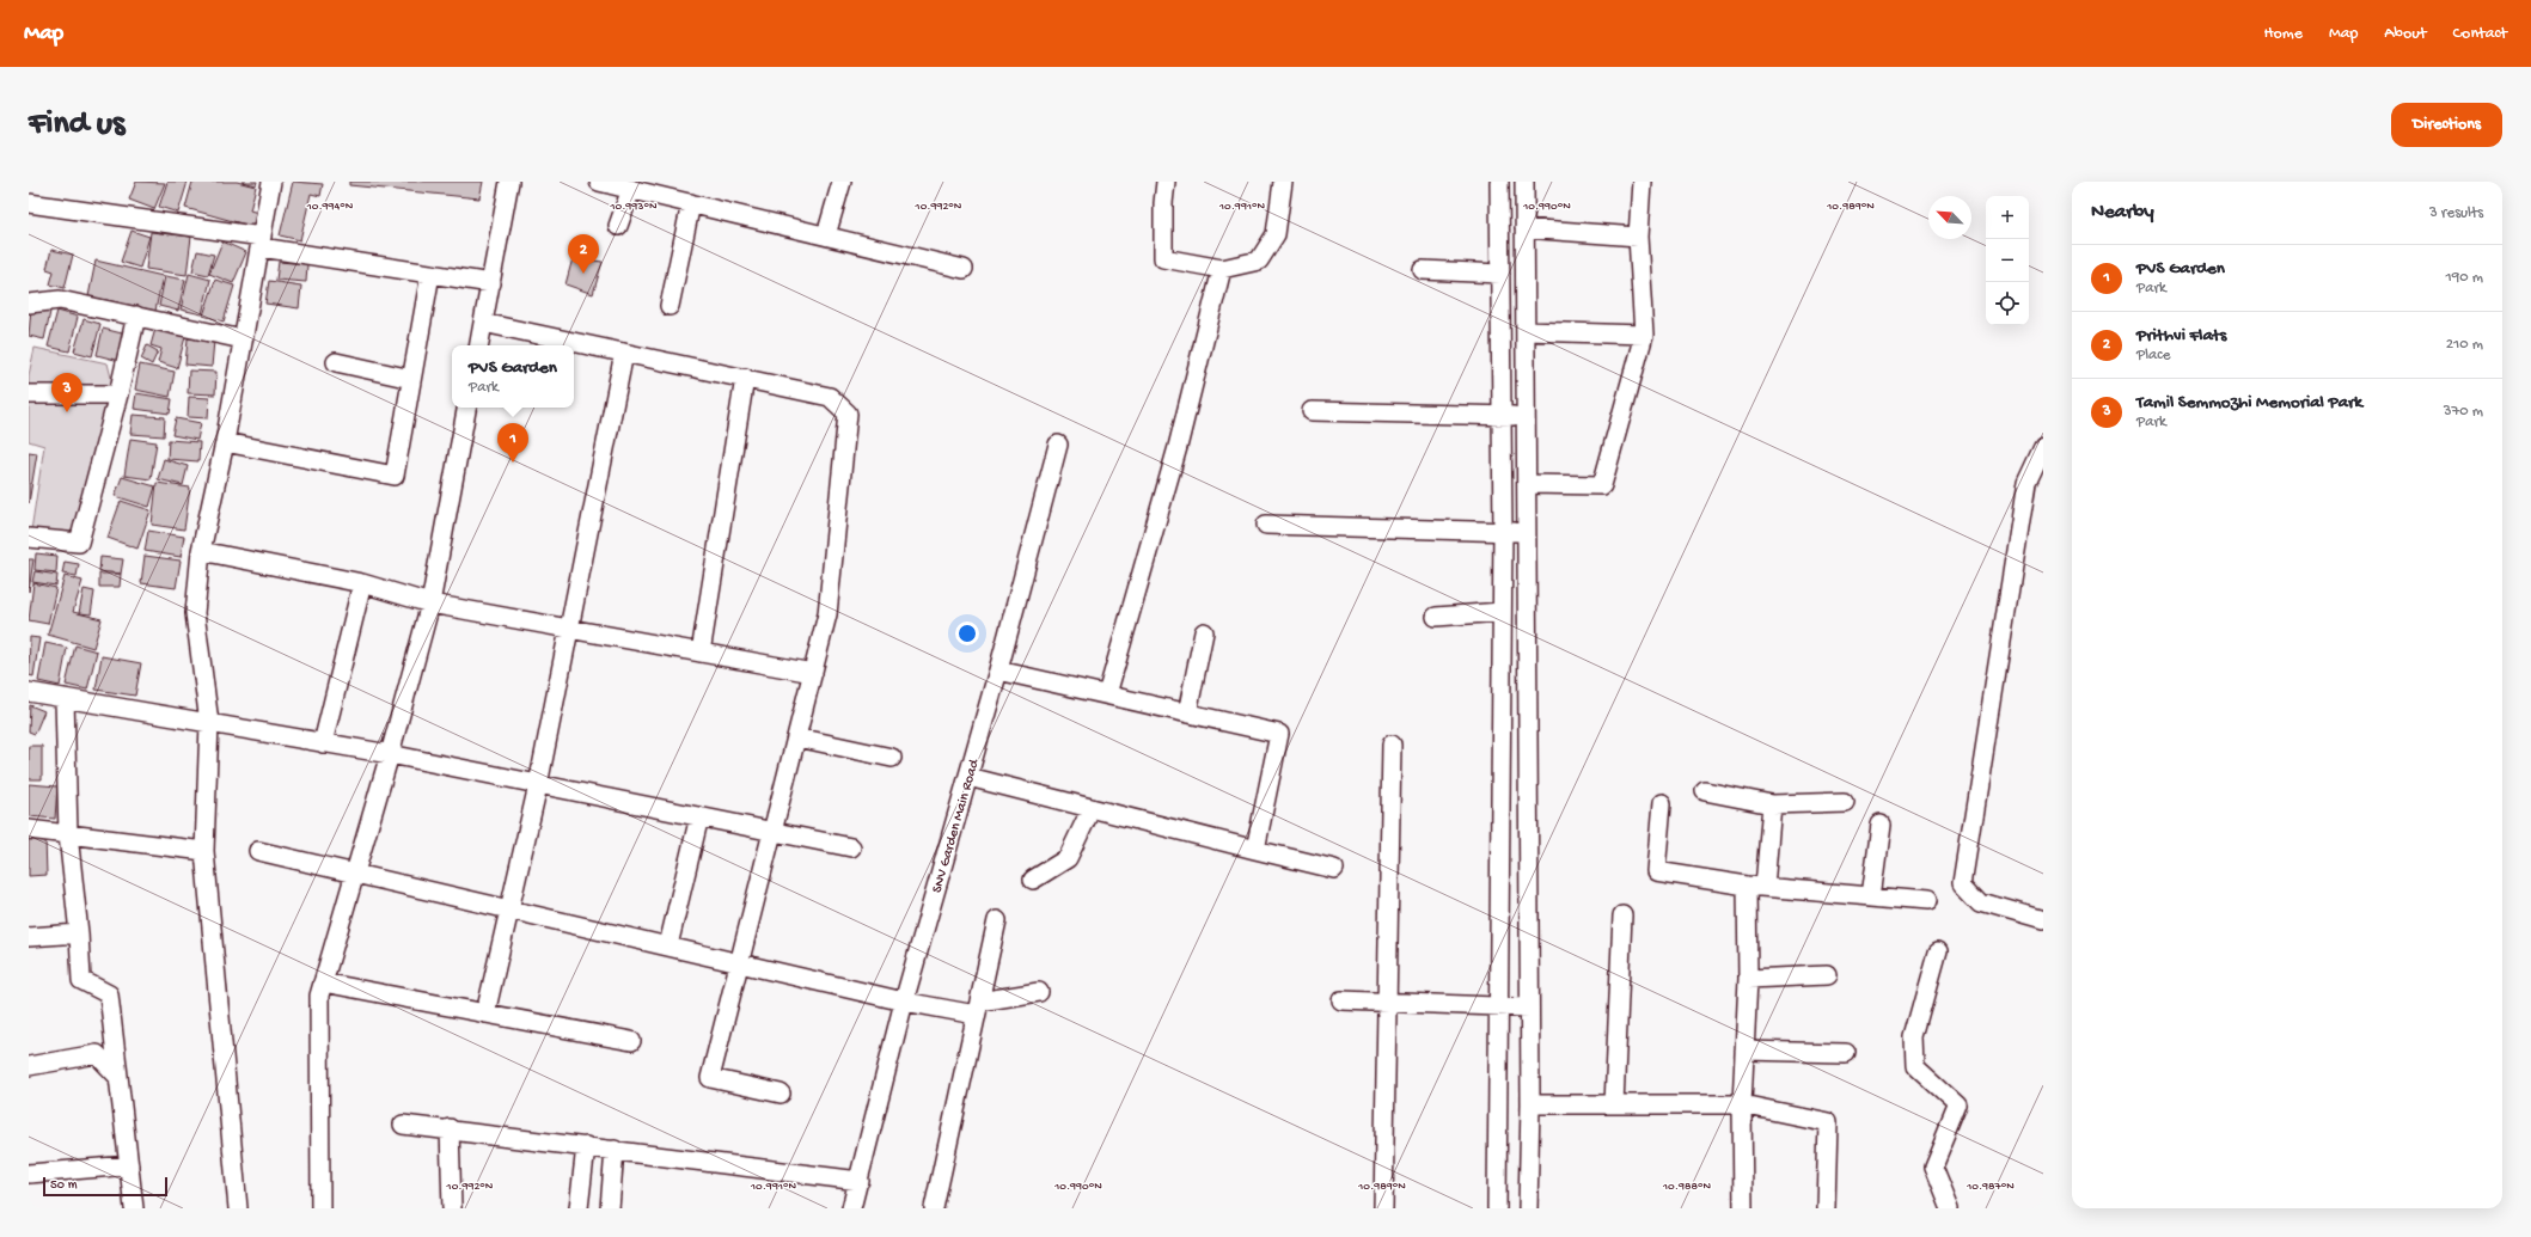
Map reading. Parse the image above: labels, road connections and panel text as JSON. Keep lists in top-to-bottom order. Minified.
{"streets":{"street":["SNV Garden Main Road"]},"scale_bar":"50 m","north":"top left","page":{"header":"Map","nav":["Home","Map","About","Contact"],"buttons":"Directions","title":"Find us","heading":["Nearby","3 results"],"map_buttons":["+","−"],"pins":["2","3","1"],"list":[{"mark":"1","name":"PVS Garden","note":"Park","value":"190 m"},{"mark":"2","name":"Prithvi Flats","note":"Place","value":"210 m"},{"mark":"3","name":"Tamil Semmozhi Memorial Park","note":"Park","value":"370 m"}],"popup":["PVS Garden","Park"],"scale":"50 m"},"coordinates":["10.994°N","10.993°N","10.992°N","10.991°N","10.990°N","10.989°N","10.988°N","10.987°N"]}
